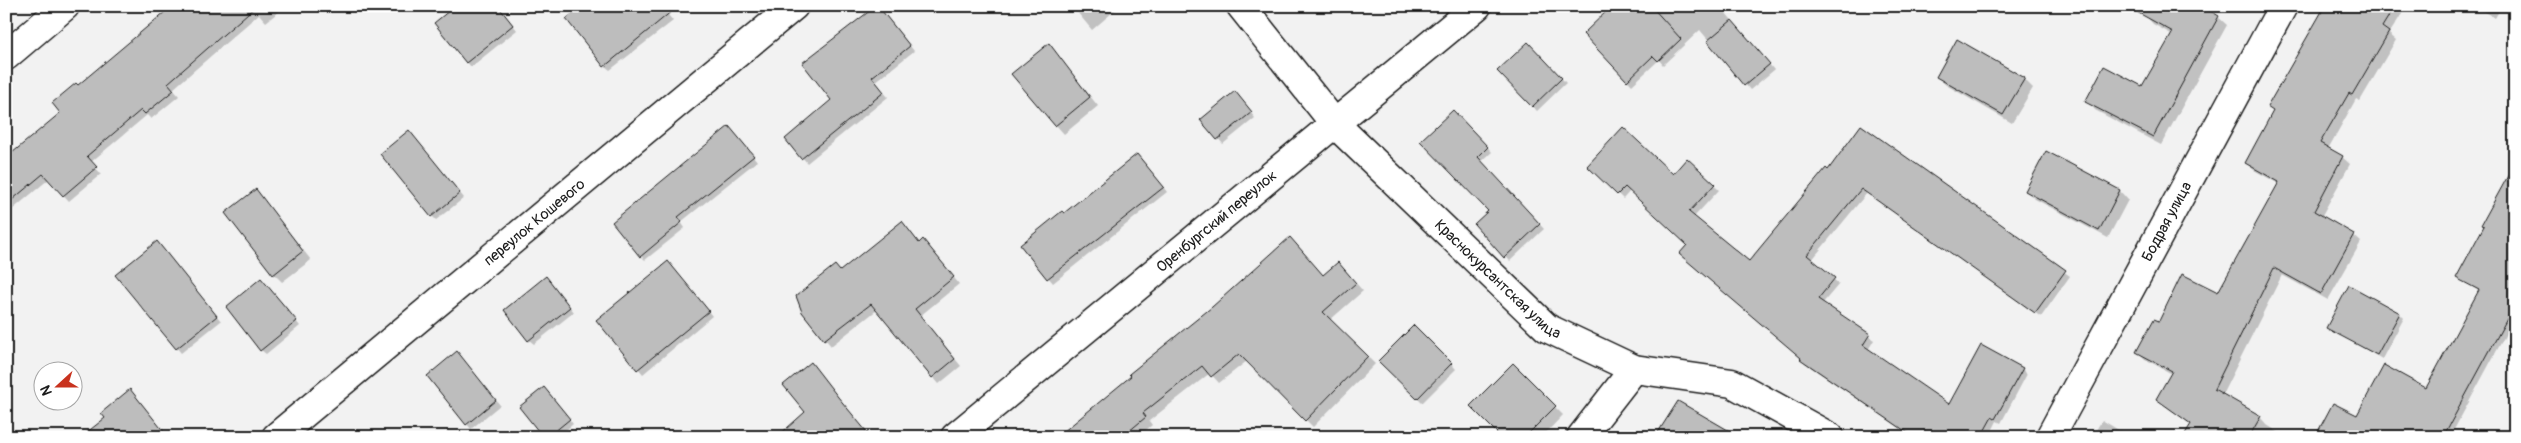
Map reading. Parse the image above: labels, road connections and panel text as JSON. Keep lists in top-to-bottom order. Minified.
{"streets":{"street":["переулок Кошевого","Оренбургский переулок","Бодрая улица","Краснокурсантская улица"]},"crossings":[["Оренбургский переулок","Краснокурсантская улица"]],"north":"left"}
